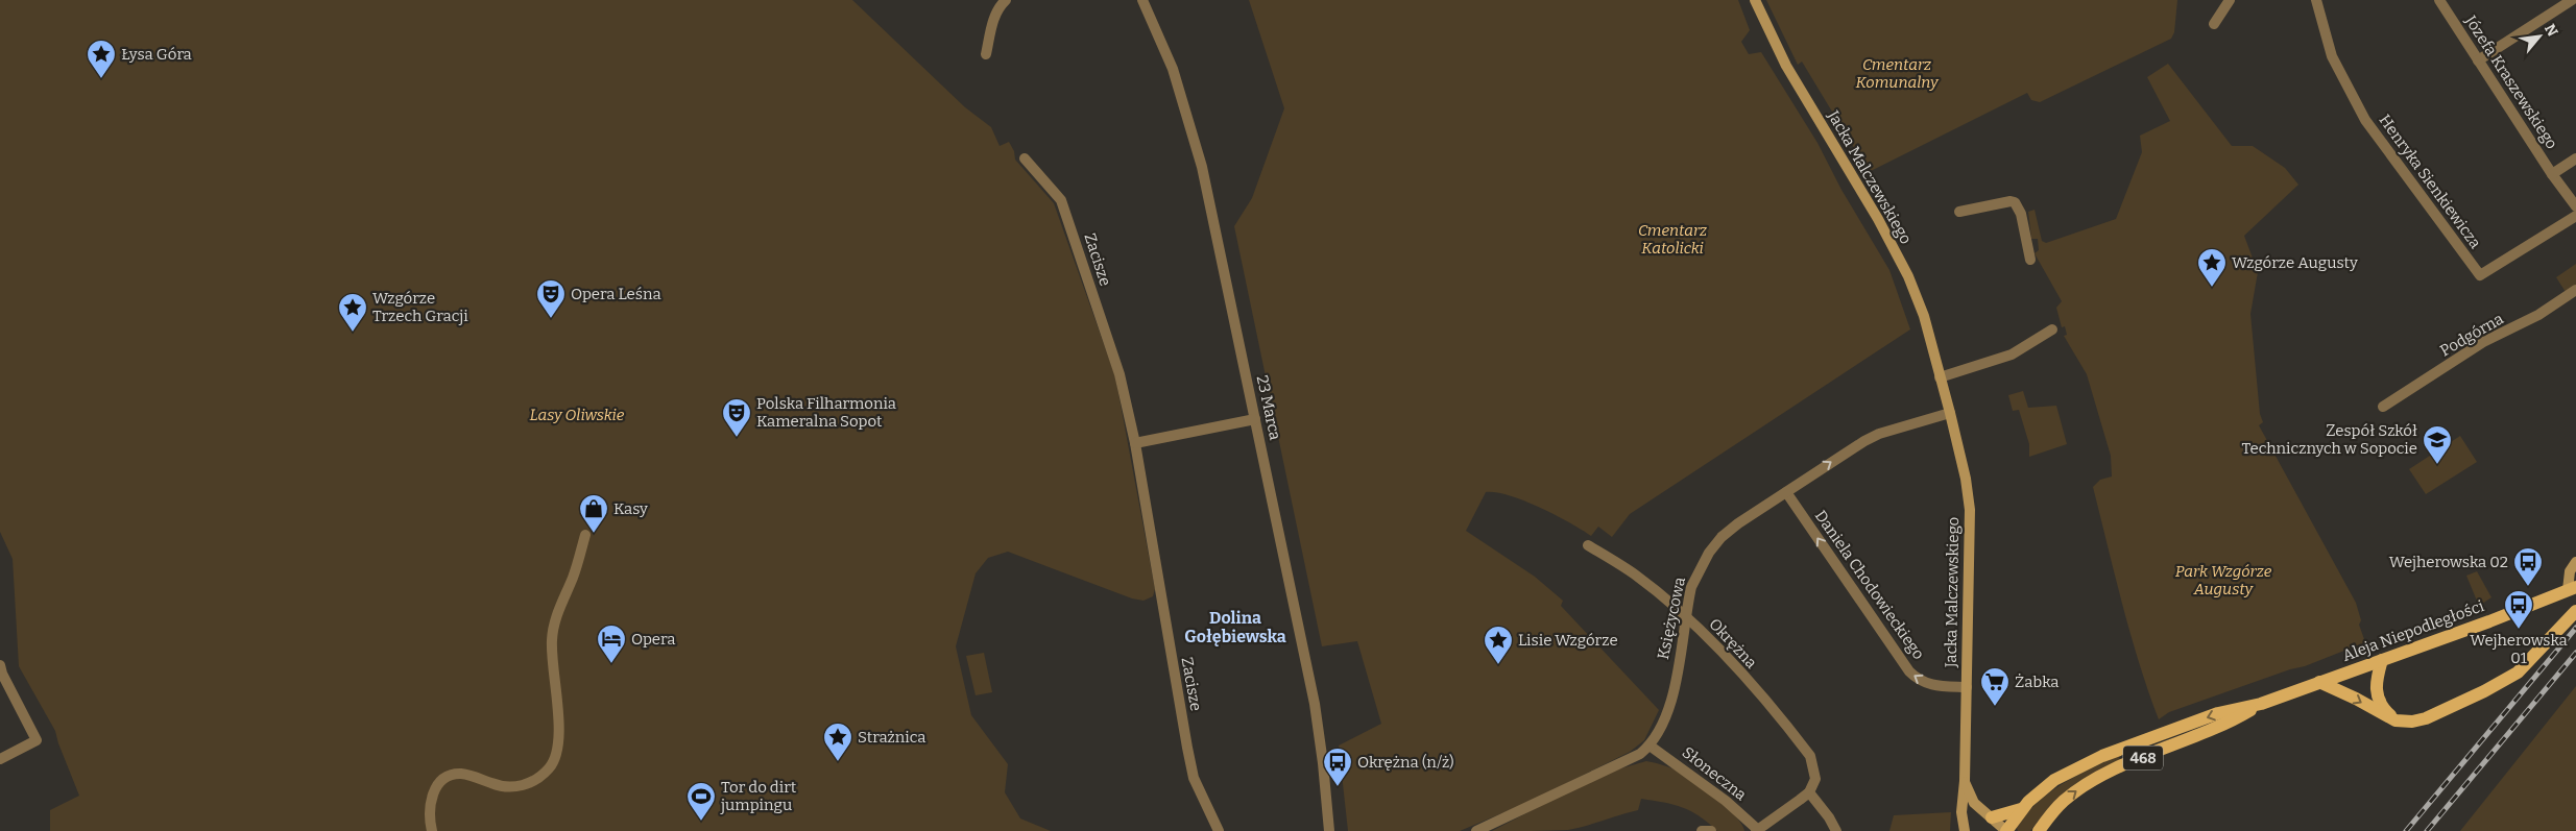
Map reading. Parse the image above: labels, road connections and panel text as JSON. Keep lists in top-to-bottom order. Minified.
{"streets":{"main road":["Jacka Malczewskiego","Aleja Niepodległości","468"],"street":["Józefa Kraszewskiego","Henryka Sienkiewicza","Zacisze","Podgórna","23 Marca","Daniela Chodowieckiego","Księżycowa","Okrężna","Słoneczna"]},"crossings":[["Jacka Malczewskiego","Daniela Chodowieckiego"],["Jacka Malczewskiego","Księżycowa"],["Jacka Malczewskiego","Aleja Niepodległości"],["Daniela Chodowieckiego","Księżycowa"],["Księżycowa","Okrężna"],["Księżycowa","Słoneczna"]],"one_way":["Daniela Chodowieckiego"],"districts":["Dolina Gołębiewska"],"parks":["Cmentarz Komunalny","Cmentarz Katolicki","Lasy Oliwskie","Park Wzgórze Augusty"],"places":{"place":["Łysa Góra","Wzgórze Augusty","Wzgórze Trzech Gracji","Lisie Wzgórze","Strażnica"],"theatre":["Opera Leśna","Polska Filharmonia Kameralna Sopot"],"school or university":["Zespół Szkół Technicznych w Sopocie"],"shop":["Kasy"],"bus stop":["Wejherowska 02","Wejherowska 01","Okrężna (n/ż)"],"hotel":["Opera"],"supermarket":["Żabka"],"sports":["Tor do dirt jumpingu"]},"north":"top right"}
